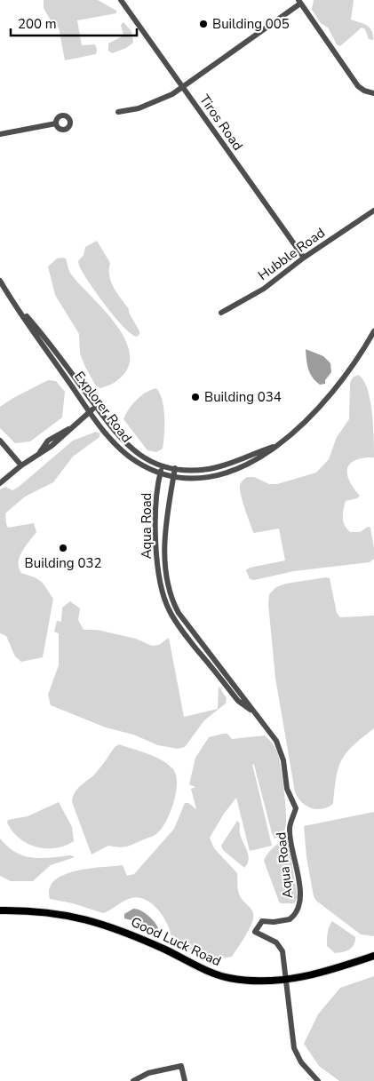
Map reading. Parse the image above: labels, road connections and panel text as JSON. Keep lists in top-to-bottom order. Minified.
{"streets":{"main road":["Good Luck Road"],"street":["Tiros Road","Hubble Road","Explorer Road","Aqua Road"]},"crossings":[["Tiros Road","Hubble Road"],["Explorer Road","Aqua Road"],["Aqua Road","Good Luck Road"]],"places":["Building 005","Building 034","Building 032"],"scale_bar":"200 m"}
